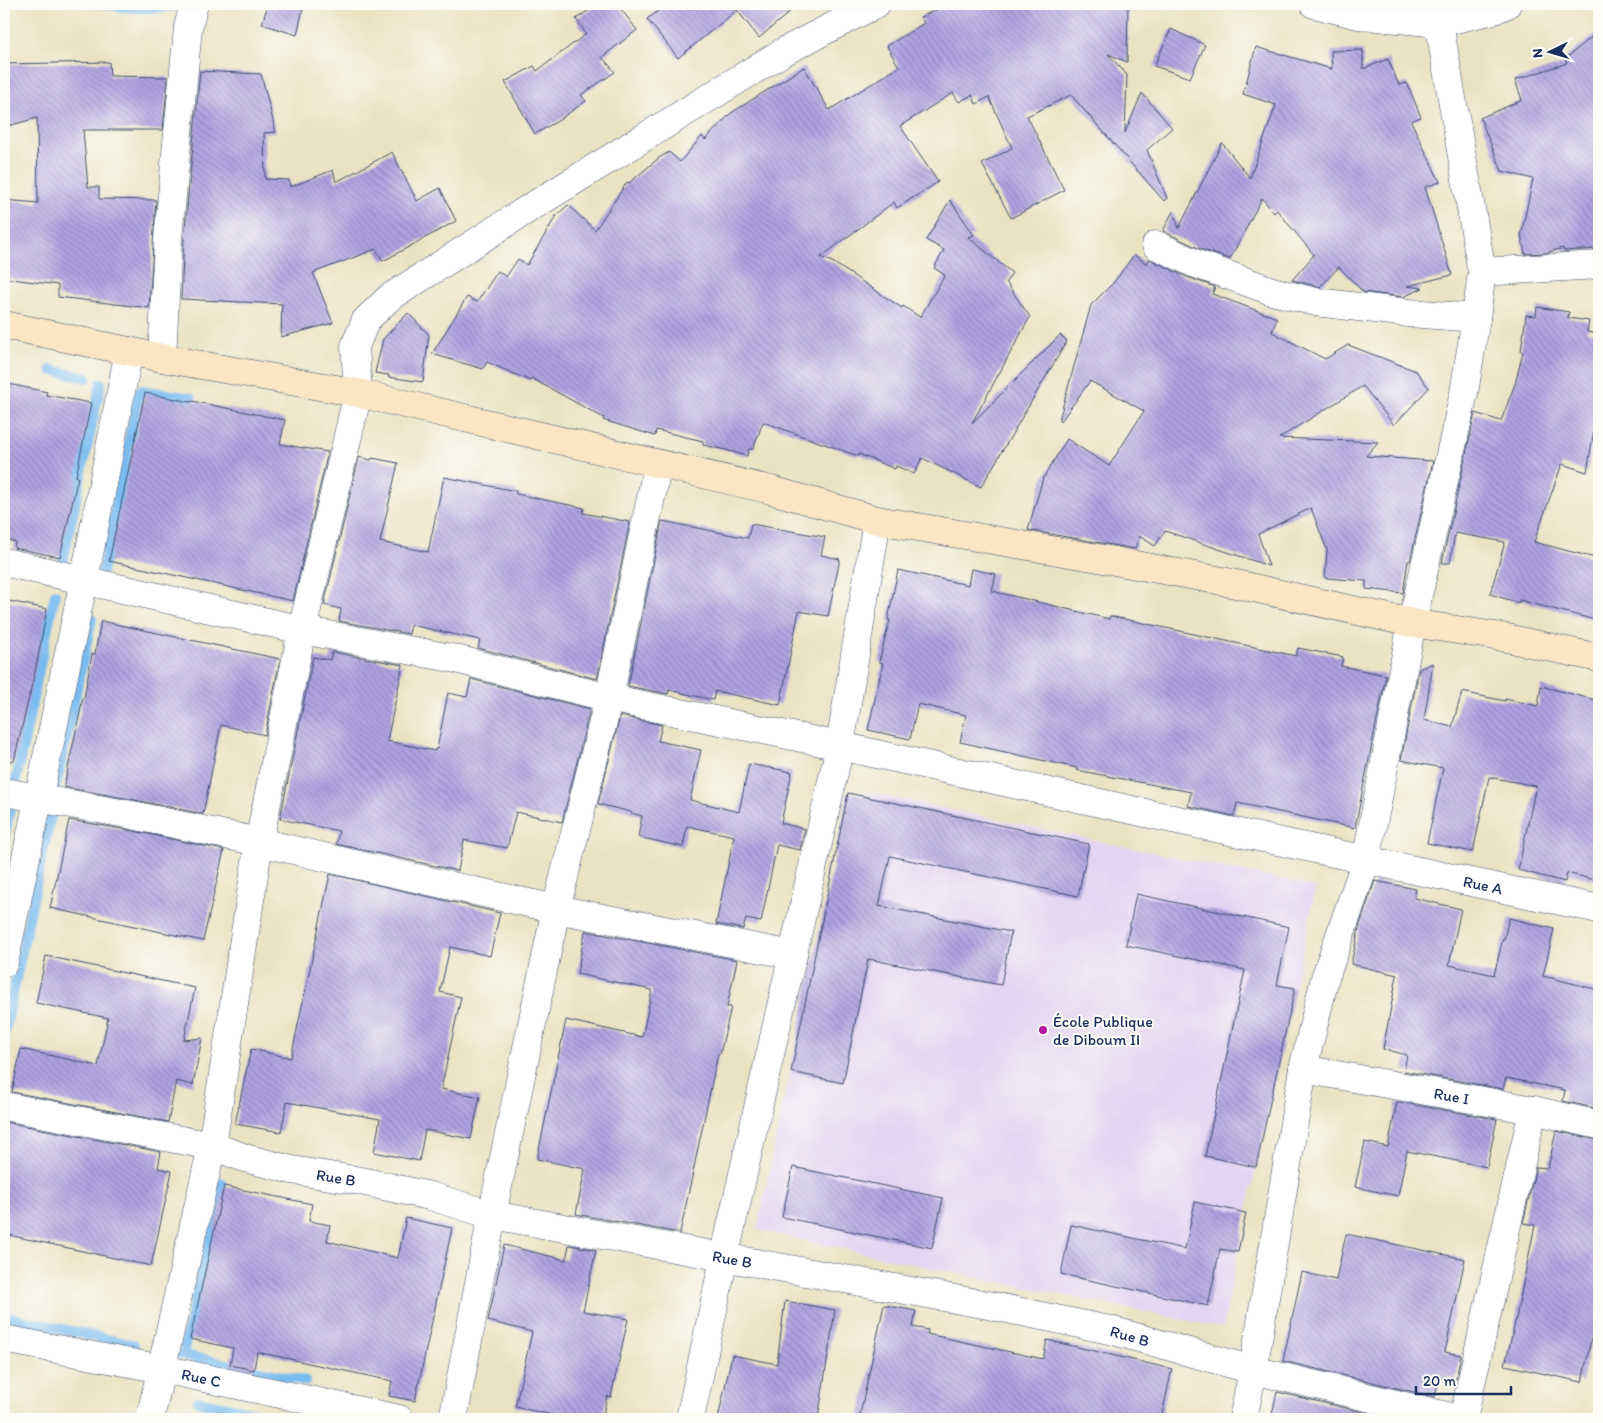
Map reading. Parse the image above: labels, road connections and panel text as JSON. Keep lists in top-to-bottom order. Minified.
{"streets":{"street":["Rue A","Rue I","Rue B","Rue C"]},"places":["École Publique de Diboum II"],"scale_bar":"20 m","north":"left"}
